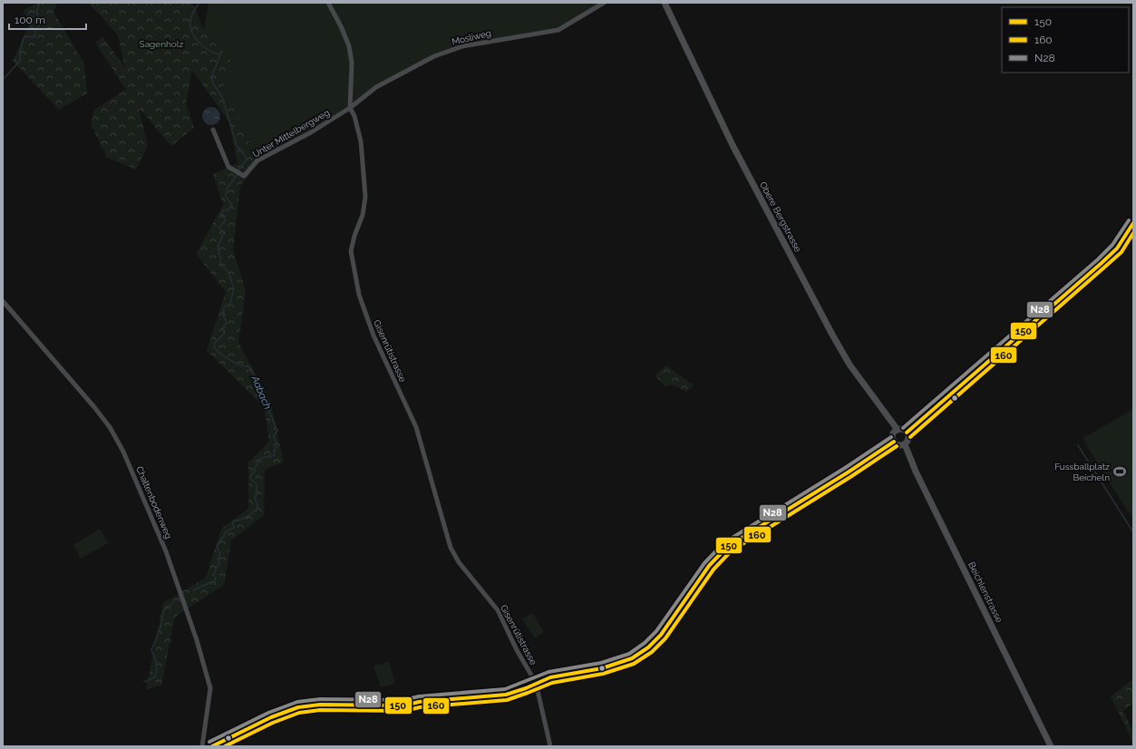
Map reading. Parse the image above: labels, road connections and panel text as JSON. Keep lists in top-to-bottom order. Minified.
{"streets":{"street":["Mosliweg","Unter Mittelbergweg","Obere Bergstrasse","Gisenrütistrasse","Chaltenbodenweg","Beichlenstrasse"]},"crossings":[["Mosliweg","Unter Mittelbergweg"],["Mosliweg","Gisenrütistrasse"],["Unter Mittelbergweg","Gisenrütistrasse"],["Obere Bergstrasse","Beichlenstrasse"]],"water":["Aabach"],"parks":["Sagenholz"],"places":{"sports":["Fussballplatz Beicheln"]},"lines":["transit line N28","transit line 150","transit line 160"],"legend":["150","160","N28"],"scale_bar":"100 m"}
